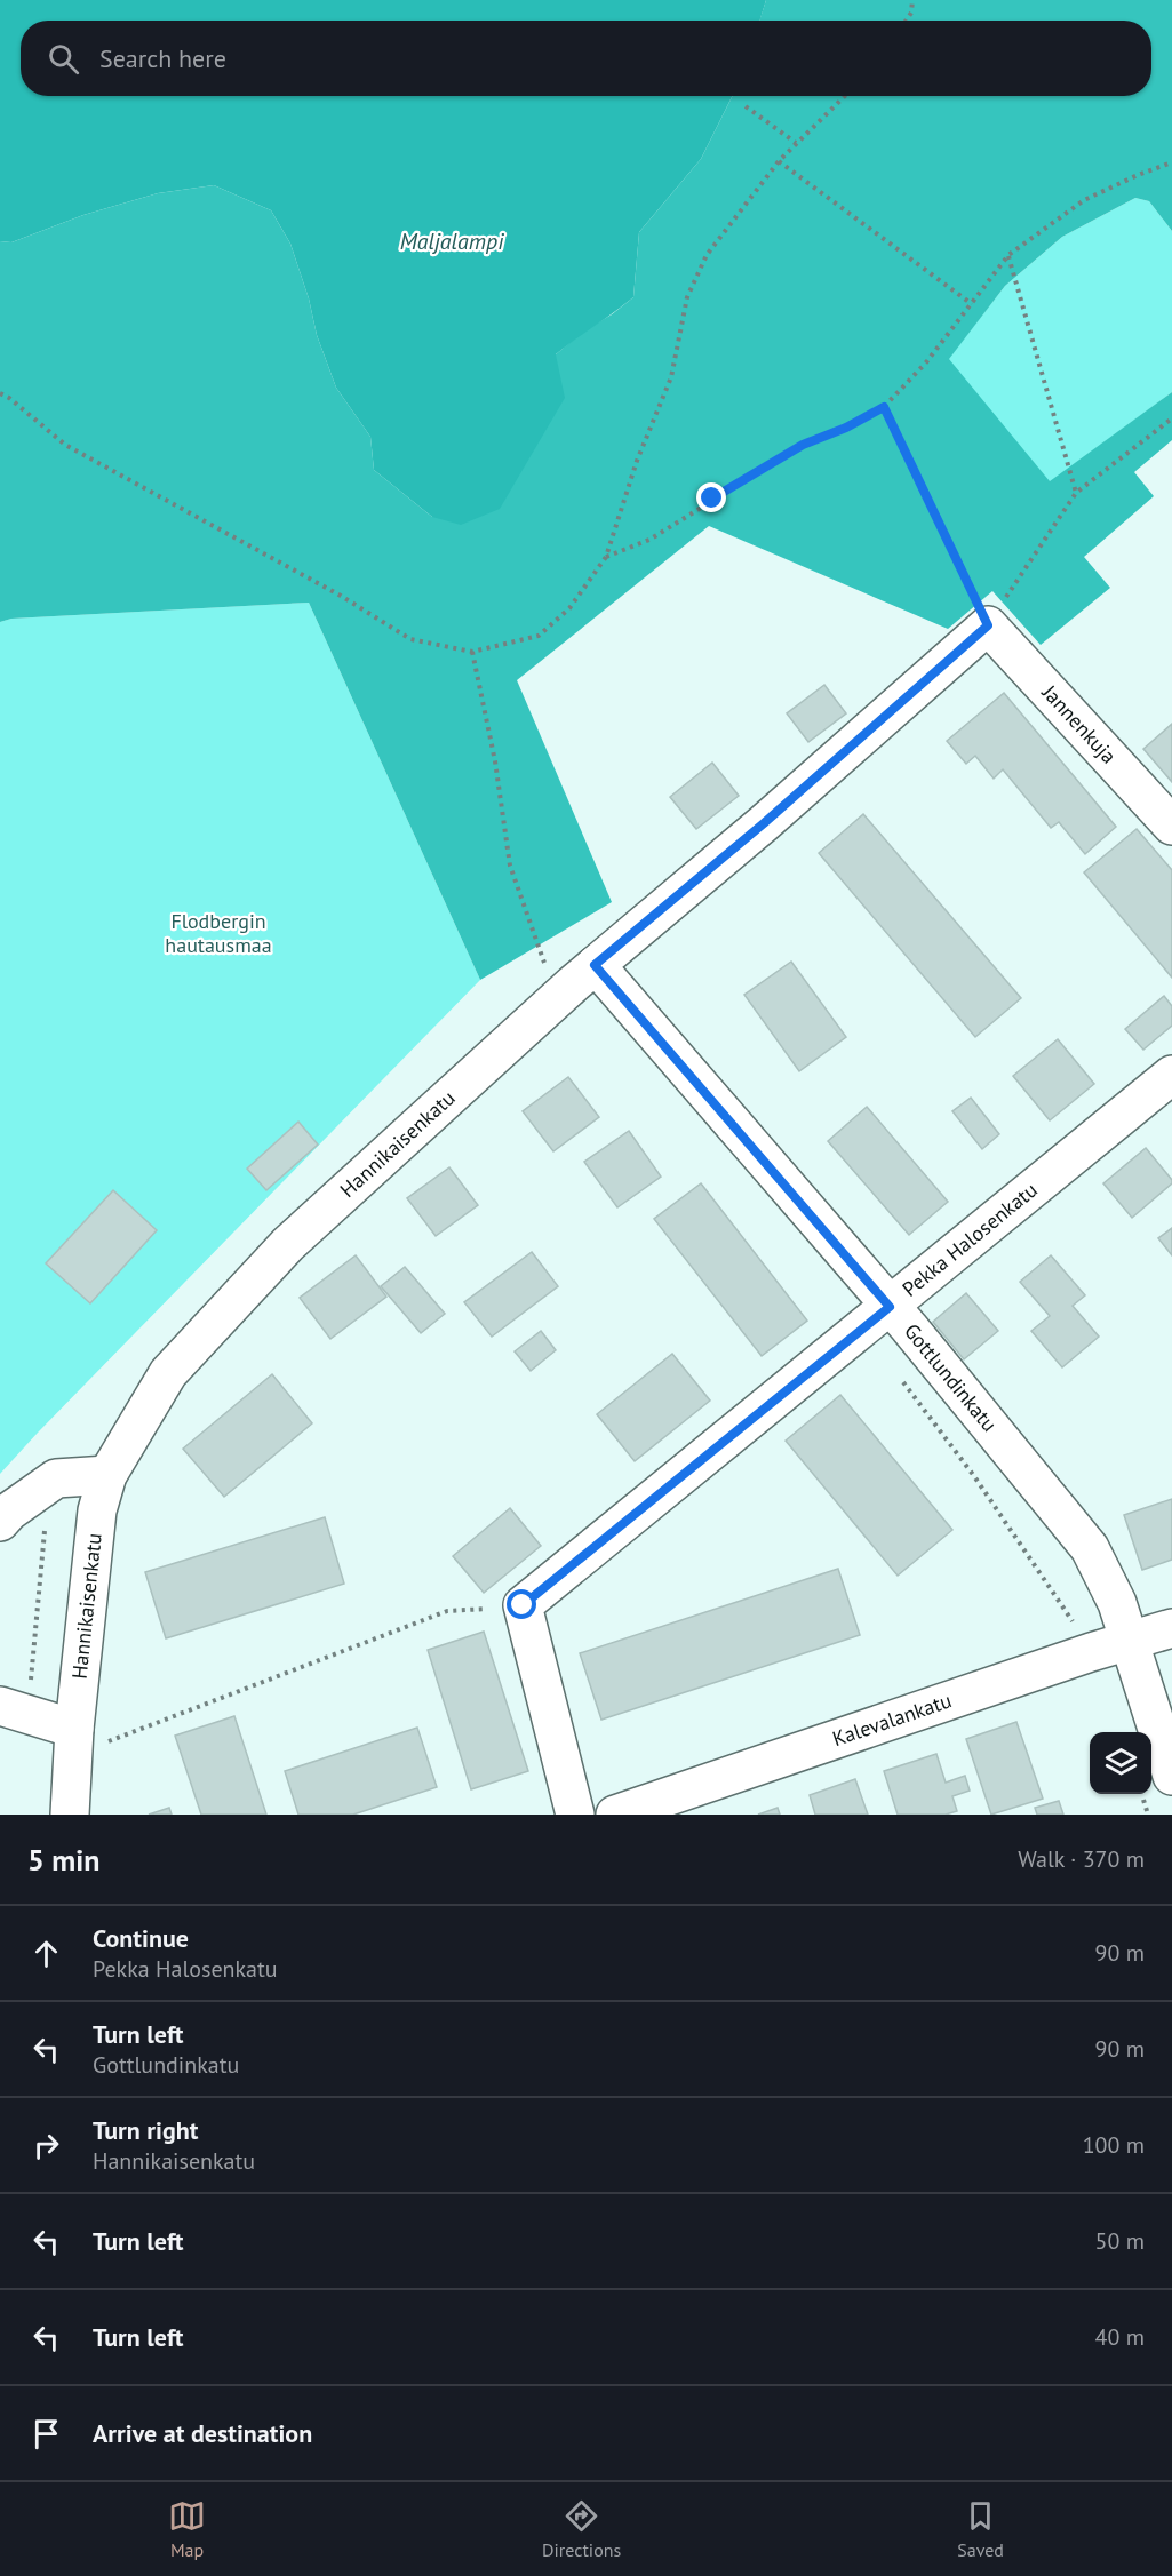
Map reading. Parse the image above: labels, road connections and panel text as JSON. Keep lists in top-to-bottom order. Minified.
{"streets":{"street":["Jannenkuja","Hannikaisenkatu","Pekka Halosenkatu","Gottlundinkatu","Kalevalankatu"]},"crossings":[["Jannenkuja","Hannikaisenkatu"],["Hannikaisenkatu","Gottlundinkatu"],["Pekka Halosenkatu","Gottlundinkatu"],["Gottlundinkatu","Kalevalankatu"]],"water":["Maljalampi"],"parks":["Flodbergin hautausmaa"],"page":{"search":"Search here","heading":["5 min","Walk · 370 m"],"list":[["Continue","Pekka Halosenkatu","90 m"],["Turn left","Gottlundinkatu","90 m"],["Turn right","Hannikaisenkatu","100 m"],["Turn left","50 m"],["Turn left","40 m"],"Arrive at destination"],"nav":["Map","Directions","Saved"]}}
